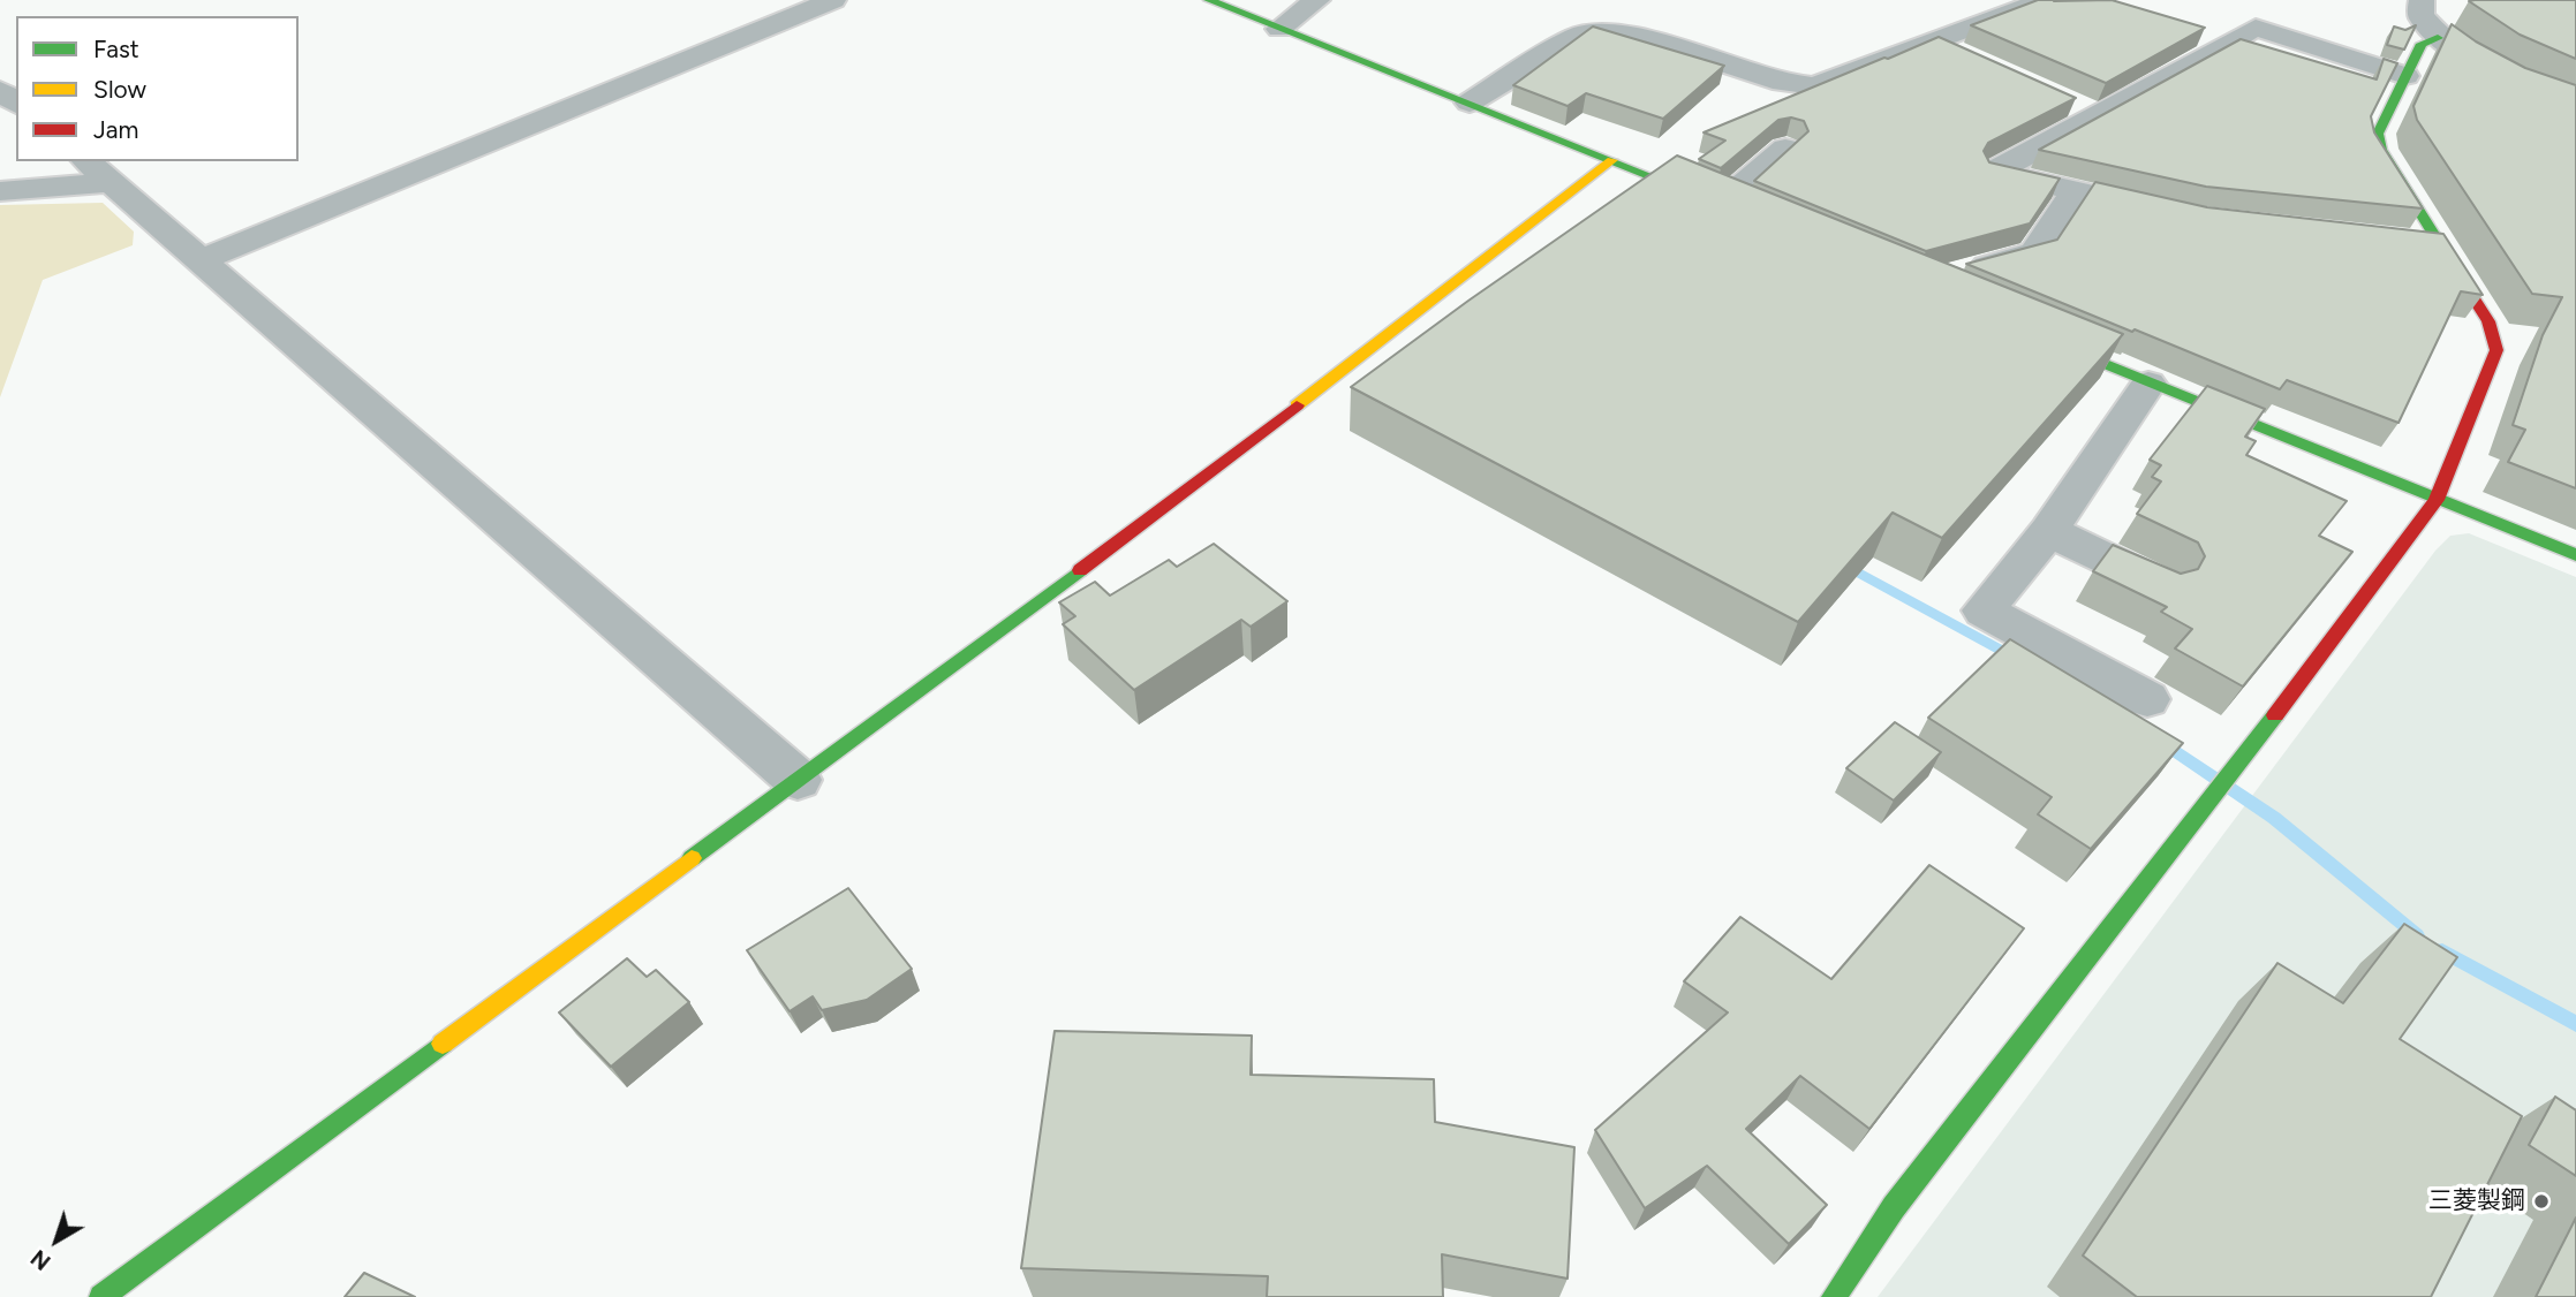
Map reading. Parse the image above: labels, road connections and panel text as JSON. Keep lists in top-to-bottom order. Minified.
{"places":["三菱製鋼"],"legend":["Fast","Slow","Jam"],"north":"bottom left"}
